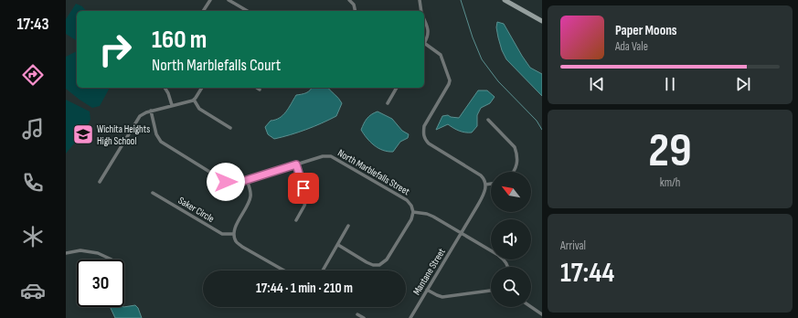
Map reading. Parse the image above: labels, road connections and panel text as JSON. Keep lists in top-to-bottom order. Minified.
{"streets":{"street":["North Marblefalls Street","Saker Circle","Mantane Street"]},"places":{"school or university":["Wichita Heights High School"]},"north":"top left","page":{"tabs":"17:43","turn":["160 m","North Marblefalls Court"],"song":["Paper Moons","Ada Vale"],"tile":[["29","km/h"],["Arrival","17:44"]],"limit":"30","trip":"17:44 · 1 min · 210 m"}}
